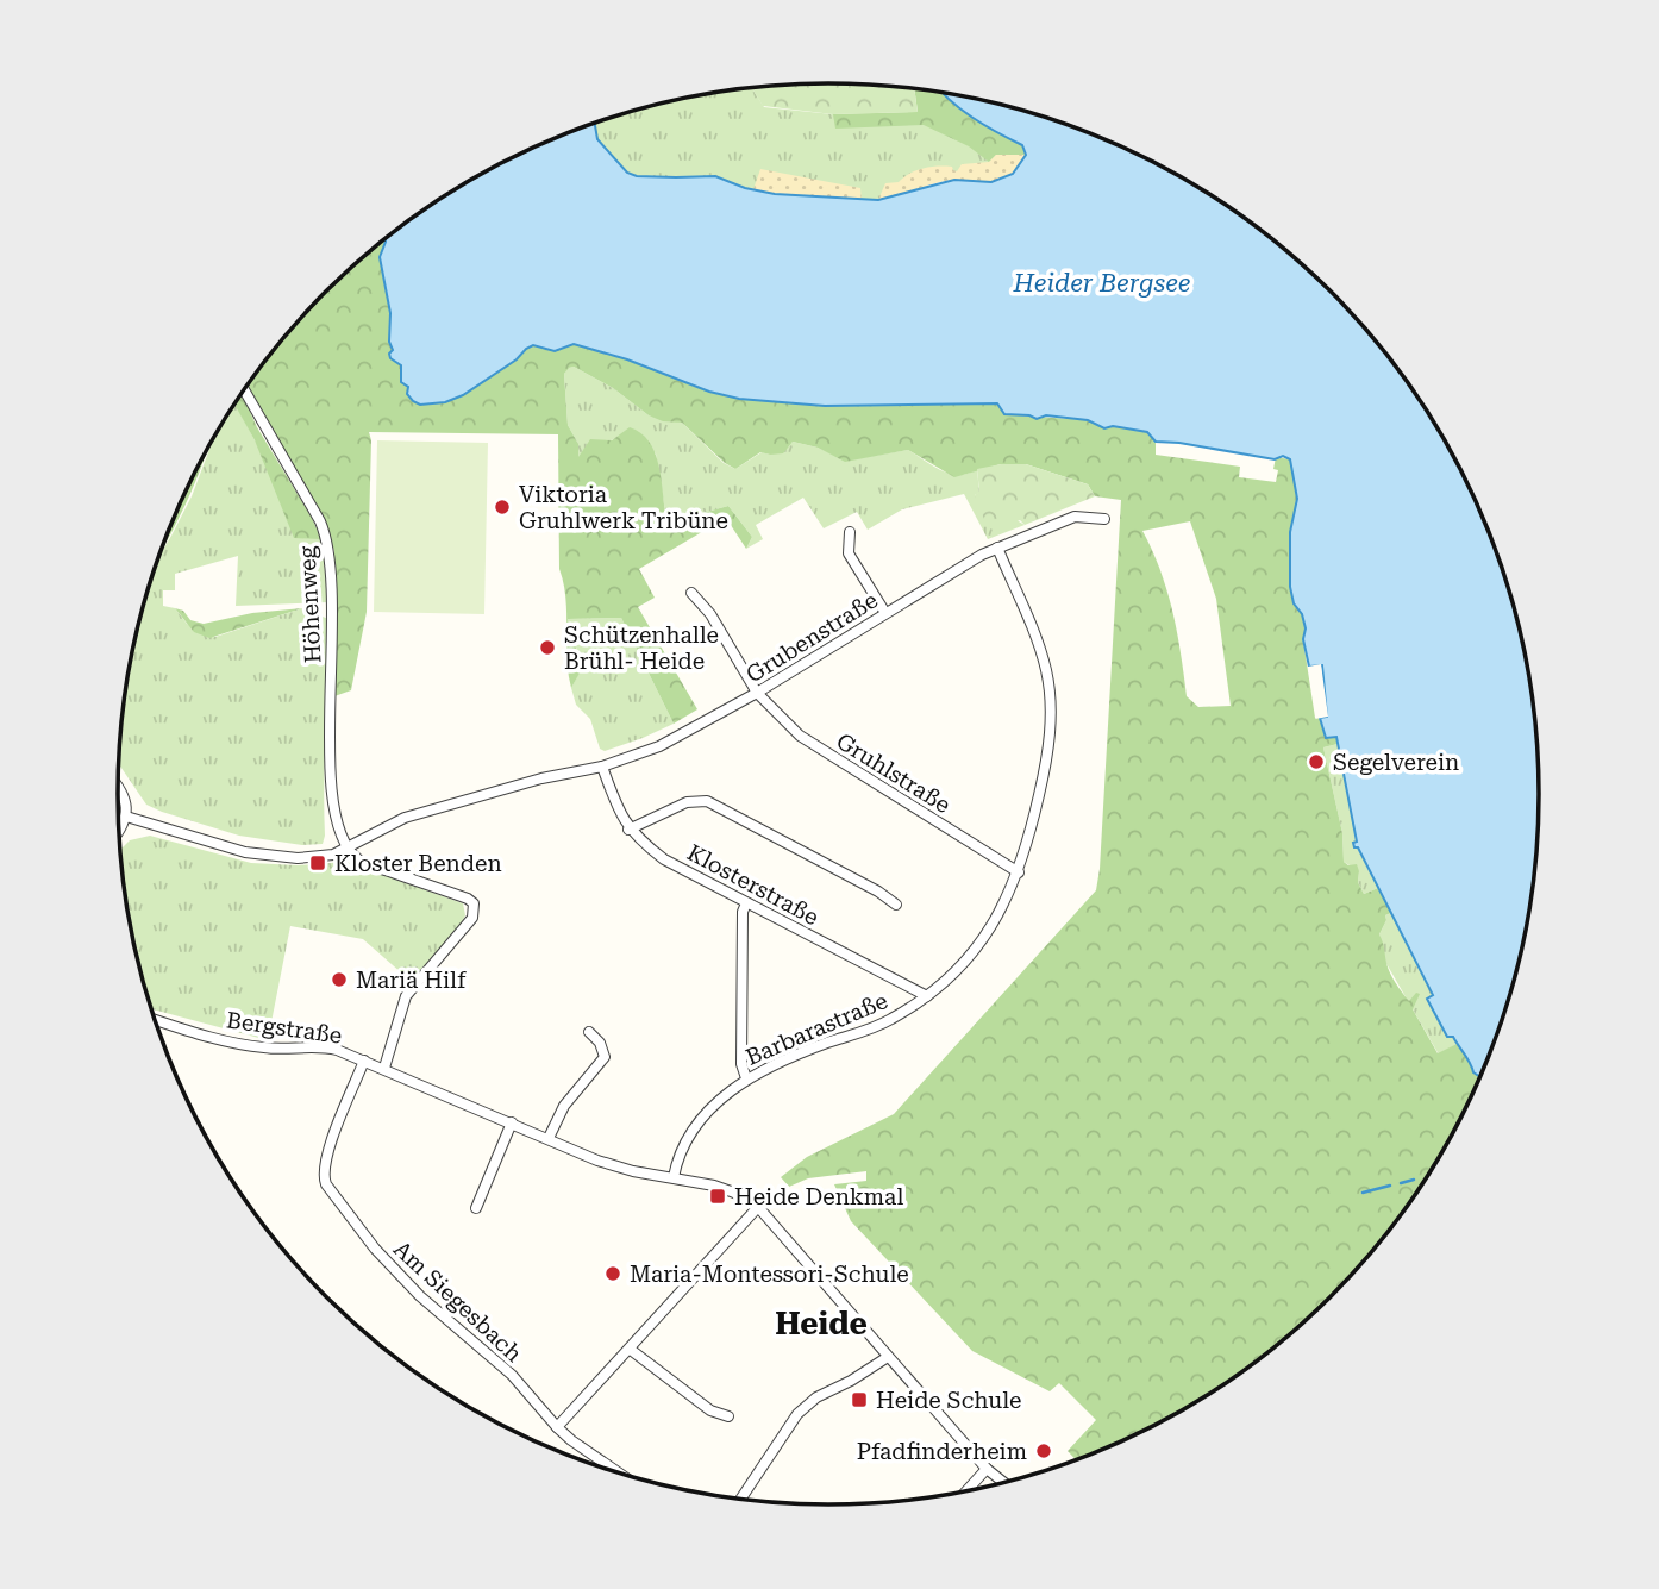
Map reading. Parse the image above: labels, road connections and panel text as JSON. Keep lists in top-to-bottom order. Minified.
{"streets":{"street":["Höhenweg","Grubenstraße","Gruhlstraße","Klosterstraße","Bergstraße","Barbarastraße","Am Siegesbach"]},"crossings":[["Höhenweg","Grubenstraße"],["Grubenstraße","Gruhlstraße"],["Grubenstraße","Klosterstraße"],["Grubenstraße","Barbarastraße"],["Gruhlstraße","Barbarastraße"],["Klosterstraße","Barbarastraße"],["Bergstraße","Barbarastraße"],["Bergstraße","Am Siegesbach"]],"districts":["Heide"],"water":["Heider Bergsee"],"places":{"other":["Viktoria Gruhlwerk Tribüne","Schützenhalle Brühl- Heide","Segelverein","Mariä Hilf","Maria-Montessori-Schule","Pfadfinderheim"],"transit":["Kloster Benden","Heide Denkmal","Heide Schule"]}}
